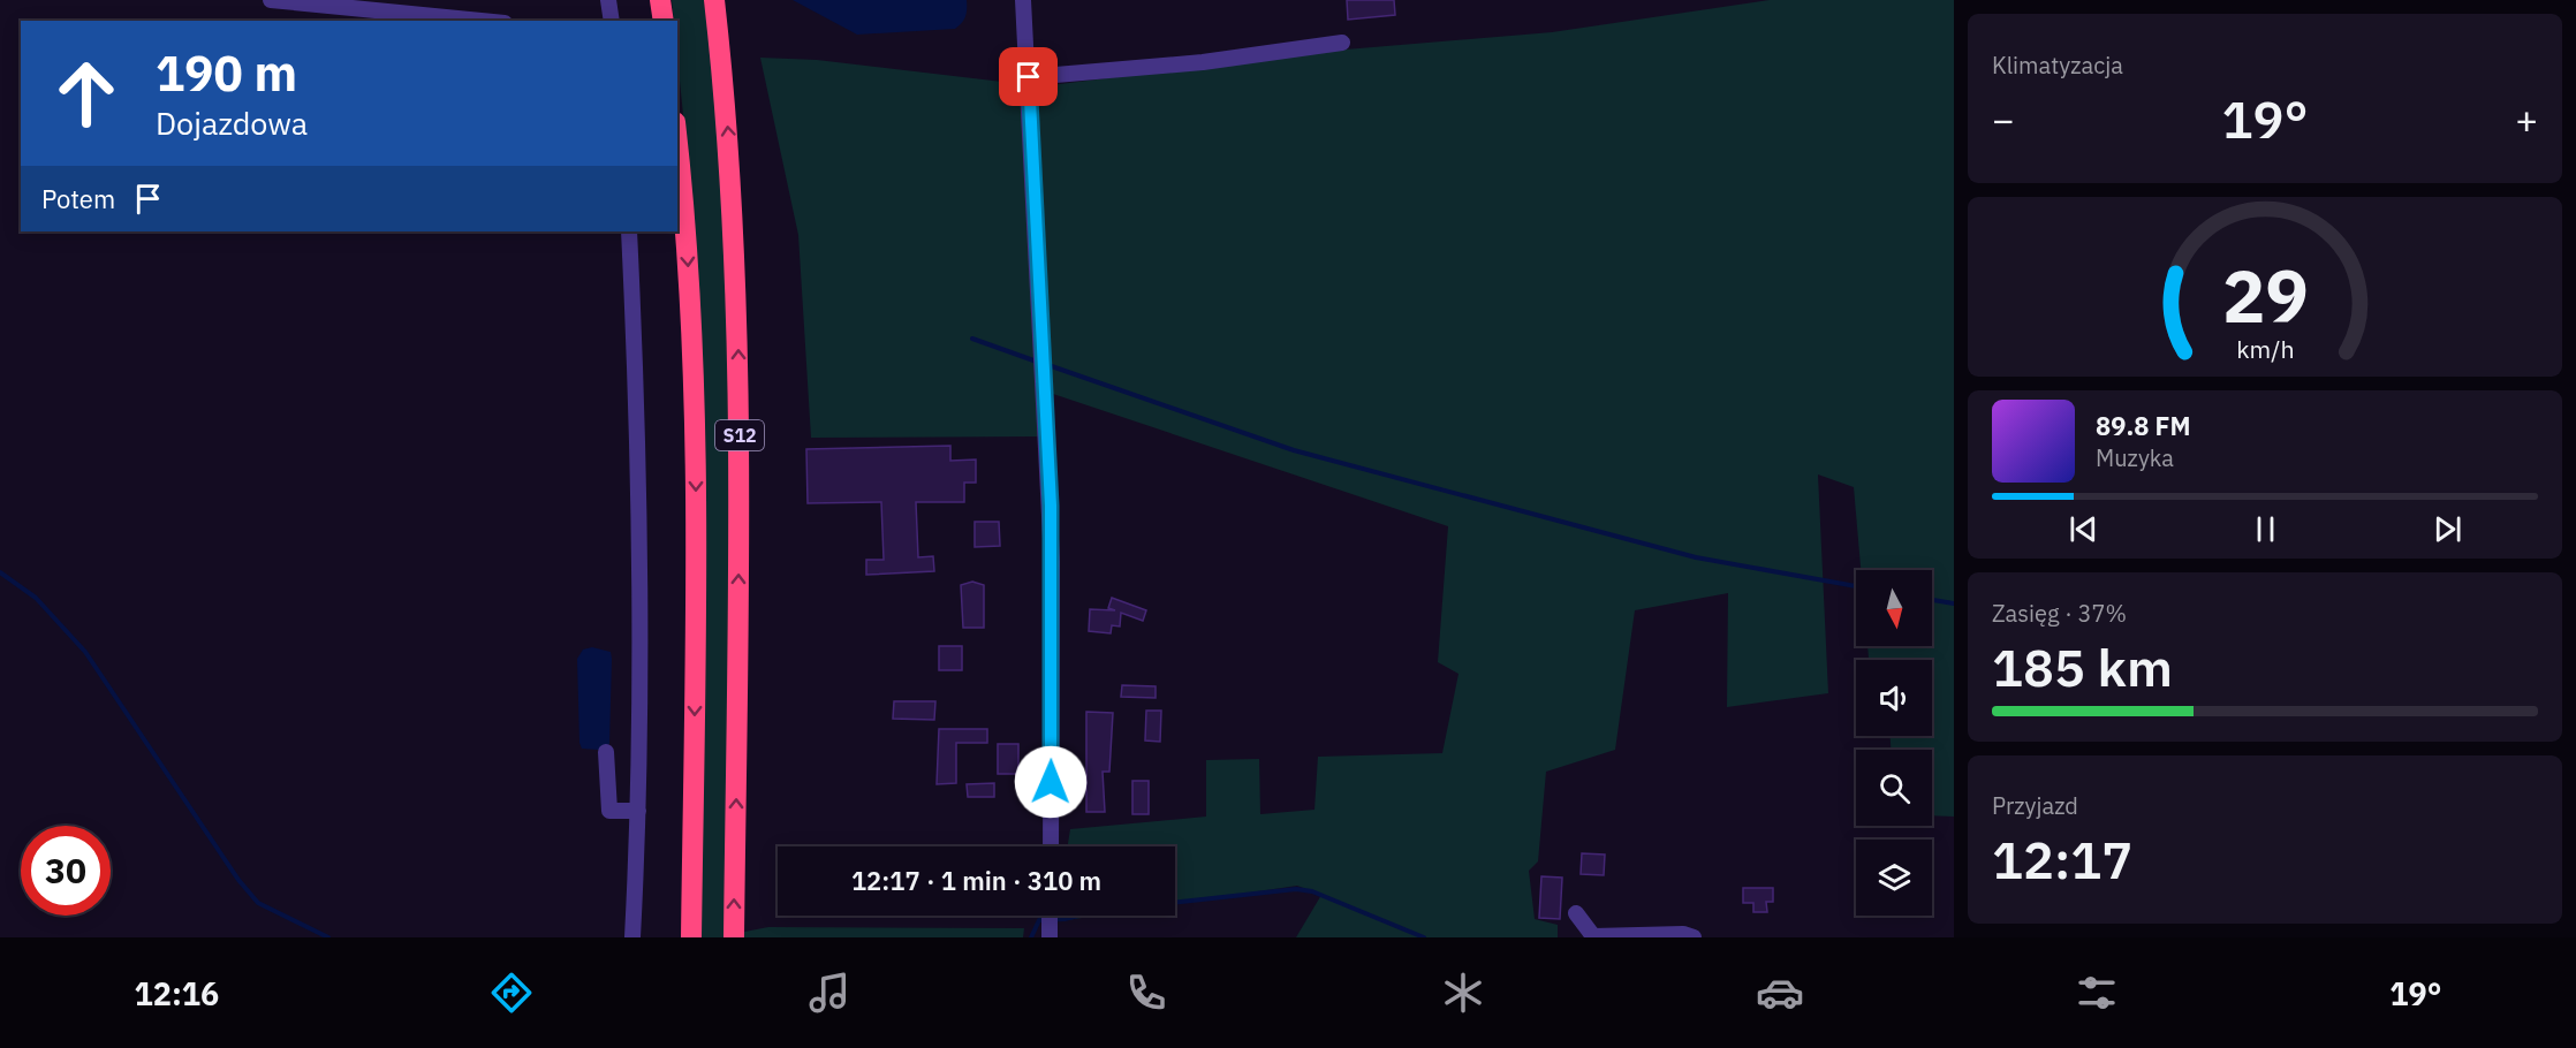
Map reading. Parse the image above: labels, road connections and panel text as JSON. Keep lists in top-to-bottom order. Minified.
{"streets":{"highway":["S12"]},"north":"bottom","page":{"tile":["Klimatyzacja",["Zasięg · 37%","185 km"],["Przyjazd","12:17"]],"turn":["190 m","Dojazdowa"],"heat":["−","19°","+"],"then":"Potem","song":["89.8 FM","Muzyka"],"limit":"30","trip":"12:17 · 1 min · 310 m","tabs":["12:16","19°"],"gauge":["29","km/h"]}}
